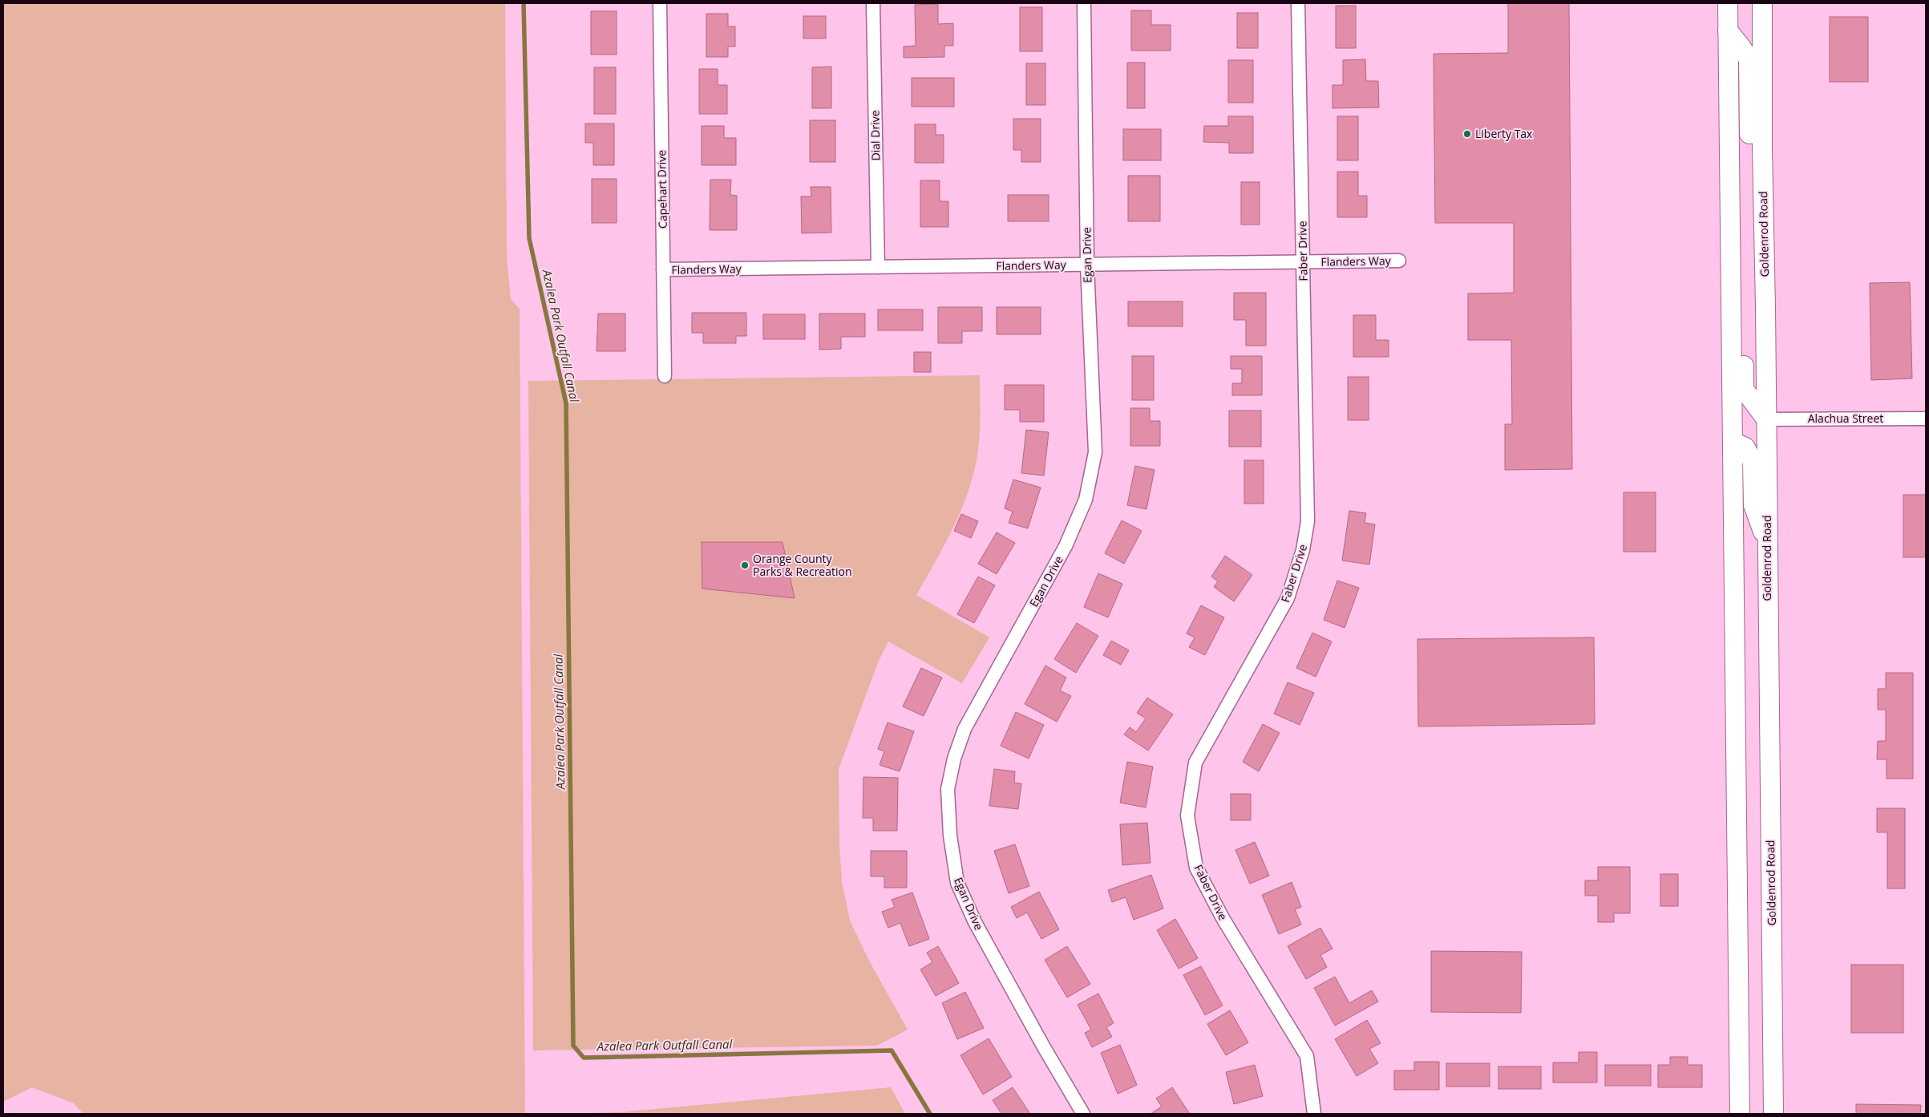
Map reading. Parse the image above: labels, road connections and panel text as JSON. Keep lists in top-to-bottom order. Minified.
{"streets":{"main road":["Goldenrod Road"],"street":["Dial Drive","Capehart Drive","Faber Drive","Egan Drive","Flanders Way","Alachua Street"]},"crossings":[["Dial Drive","Flanders Way"],["Capehart Drive","Flanders Way"],["Goldenrod Road","Alachua Street"],["Faber Drive","Flanders Way"],["Egan Drive","Flanders Way"]],"water":["Azalea Park Outfall Canal"],"places":["Liberty Tax","Orange County Parks & Recreation"]}
